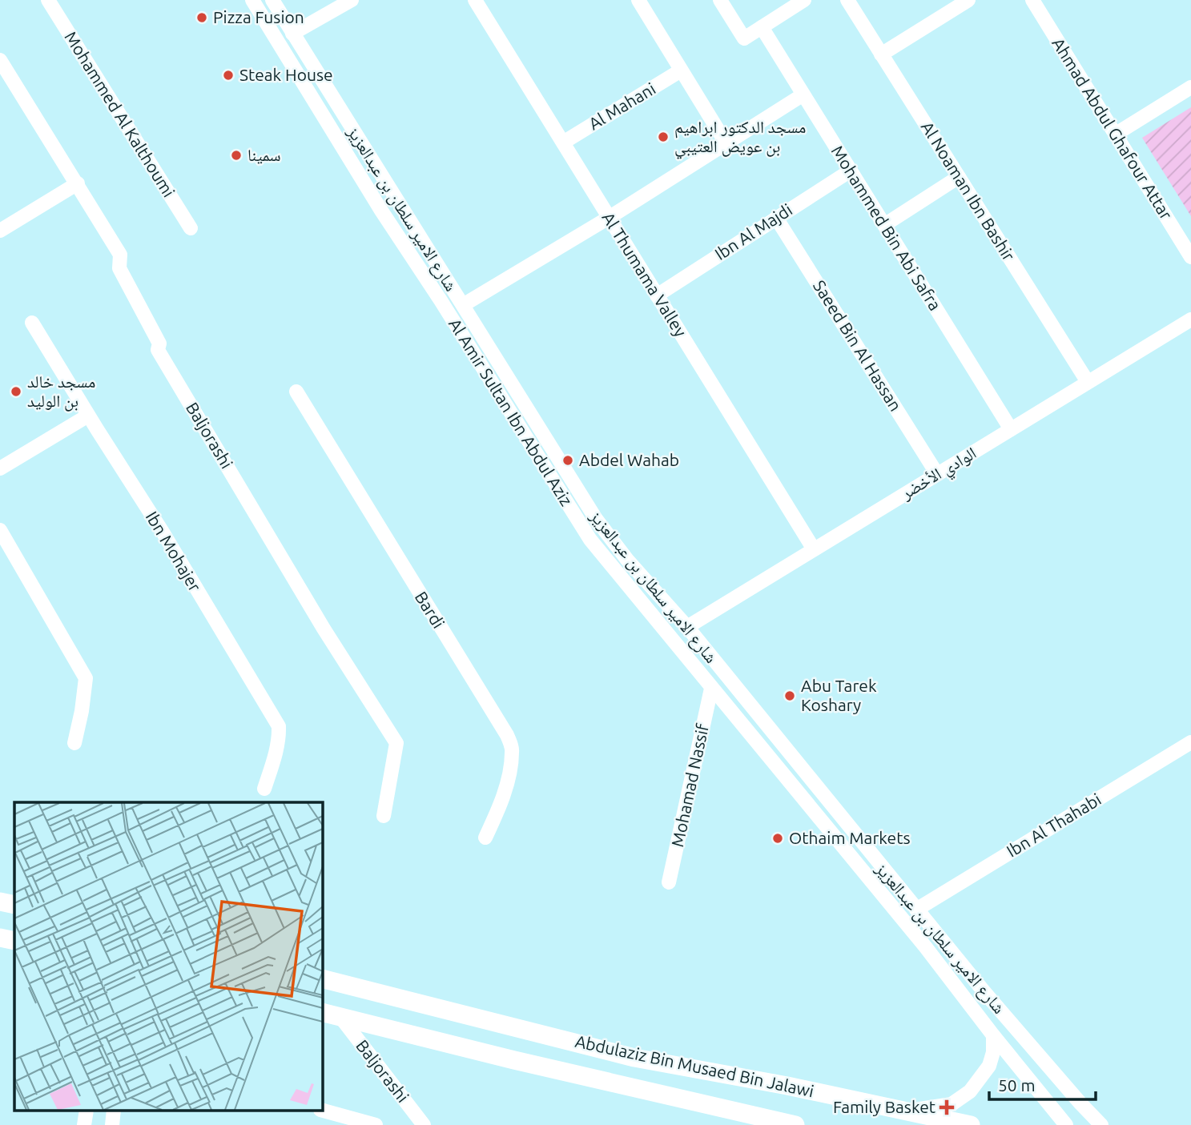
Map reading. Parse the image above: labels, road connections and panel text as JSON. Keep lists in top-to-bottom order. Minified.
{"streets":{"main road":["Abdulaziz Bin Musaed Bin Jalawi"],"street":["Al Mahani","Mohammed Al Kalthoumi","Ahmad Abdul Ghafour Attar","Al Noaman Ibn Bashir","شارع الامير سلطان بن عبدالعزيز","Mohammed Bin Abi Safra","Ibn Al Majdi","Al Thumama Valley","Saeed Bin Al Hassan","Al Amir Sultan Ibn Abdul Aziz","Baljorashi","الوادي الأخضر","Ibn Mohajer","Bardi","Mohamad Nassif","Ibn Al Thahabi"]},"crossings":[["Al Mahani","Al Thumama Valley"],["Al Noaman Ibn Bashir","الوادي الأخضر"],["شارع الامير سلطان بن عبدالعزيز","الوادي الأخضر"],["شارع الامير سلطان بن عبدالعزيز","Ibn Al Thahabi"],["Mohammed Bin Abi Safra","Ibn Al Majdi"],["Mohammed Bin Abi Safra","الوادي الأخضر"],["Ibn Al Majdi","Al Thumama Valley"],["Ibn Al Majdi","Saeed Bin Al Hassan"],["Al Thumama Valley","الوادي الأخضر"],["Saeed Bin Al Hassan","الوادي الأخضر"],["Al Amir Sultan Ibn Abdul Aziz","Mohamad Nassif"],["Baljorashi","Abdulaziz Bin Musaed Bin Jalawi"]],"places":{"other":["Pizza Fusion","Steak House","مسجد الدكتور ابراهيم بن عويض العتيبي","سمينا","مسجد خالد بن الوليد","Abdel Wahab","Abu Tarek Koshary","Othaim Markets"],"health":["Family Basket"]},"scale_bar":"50 m"}
